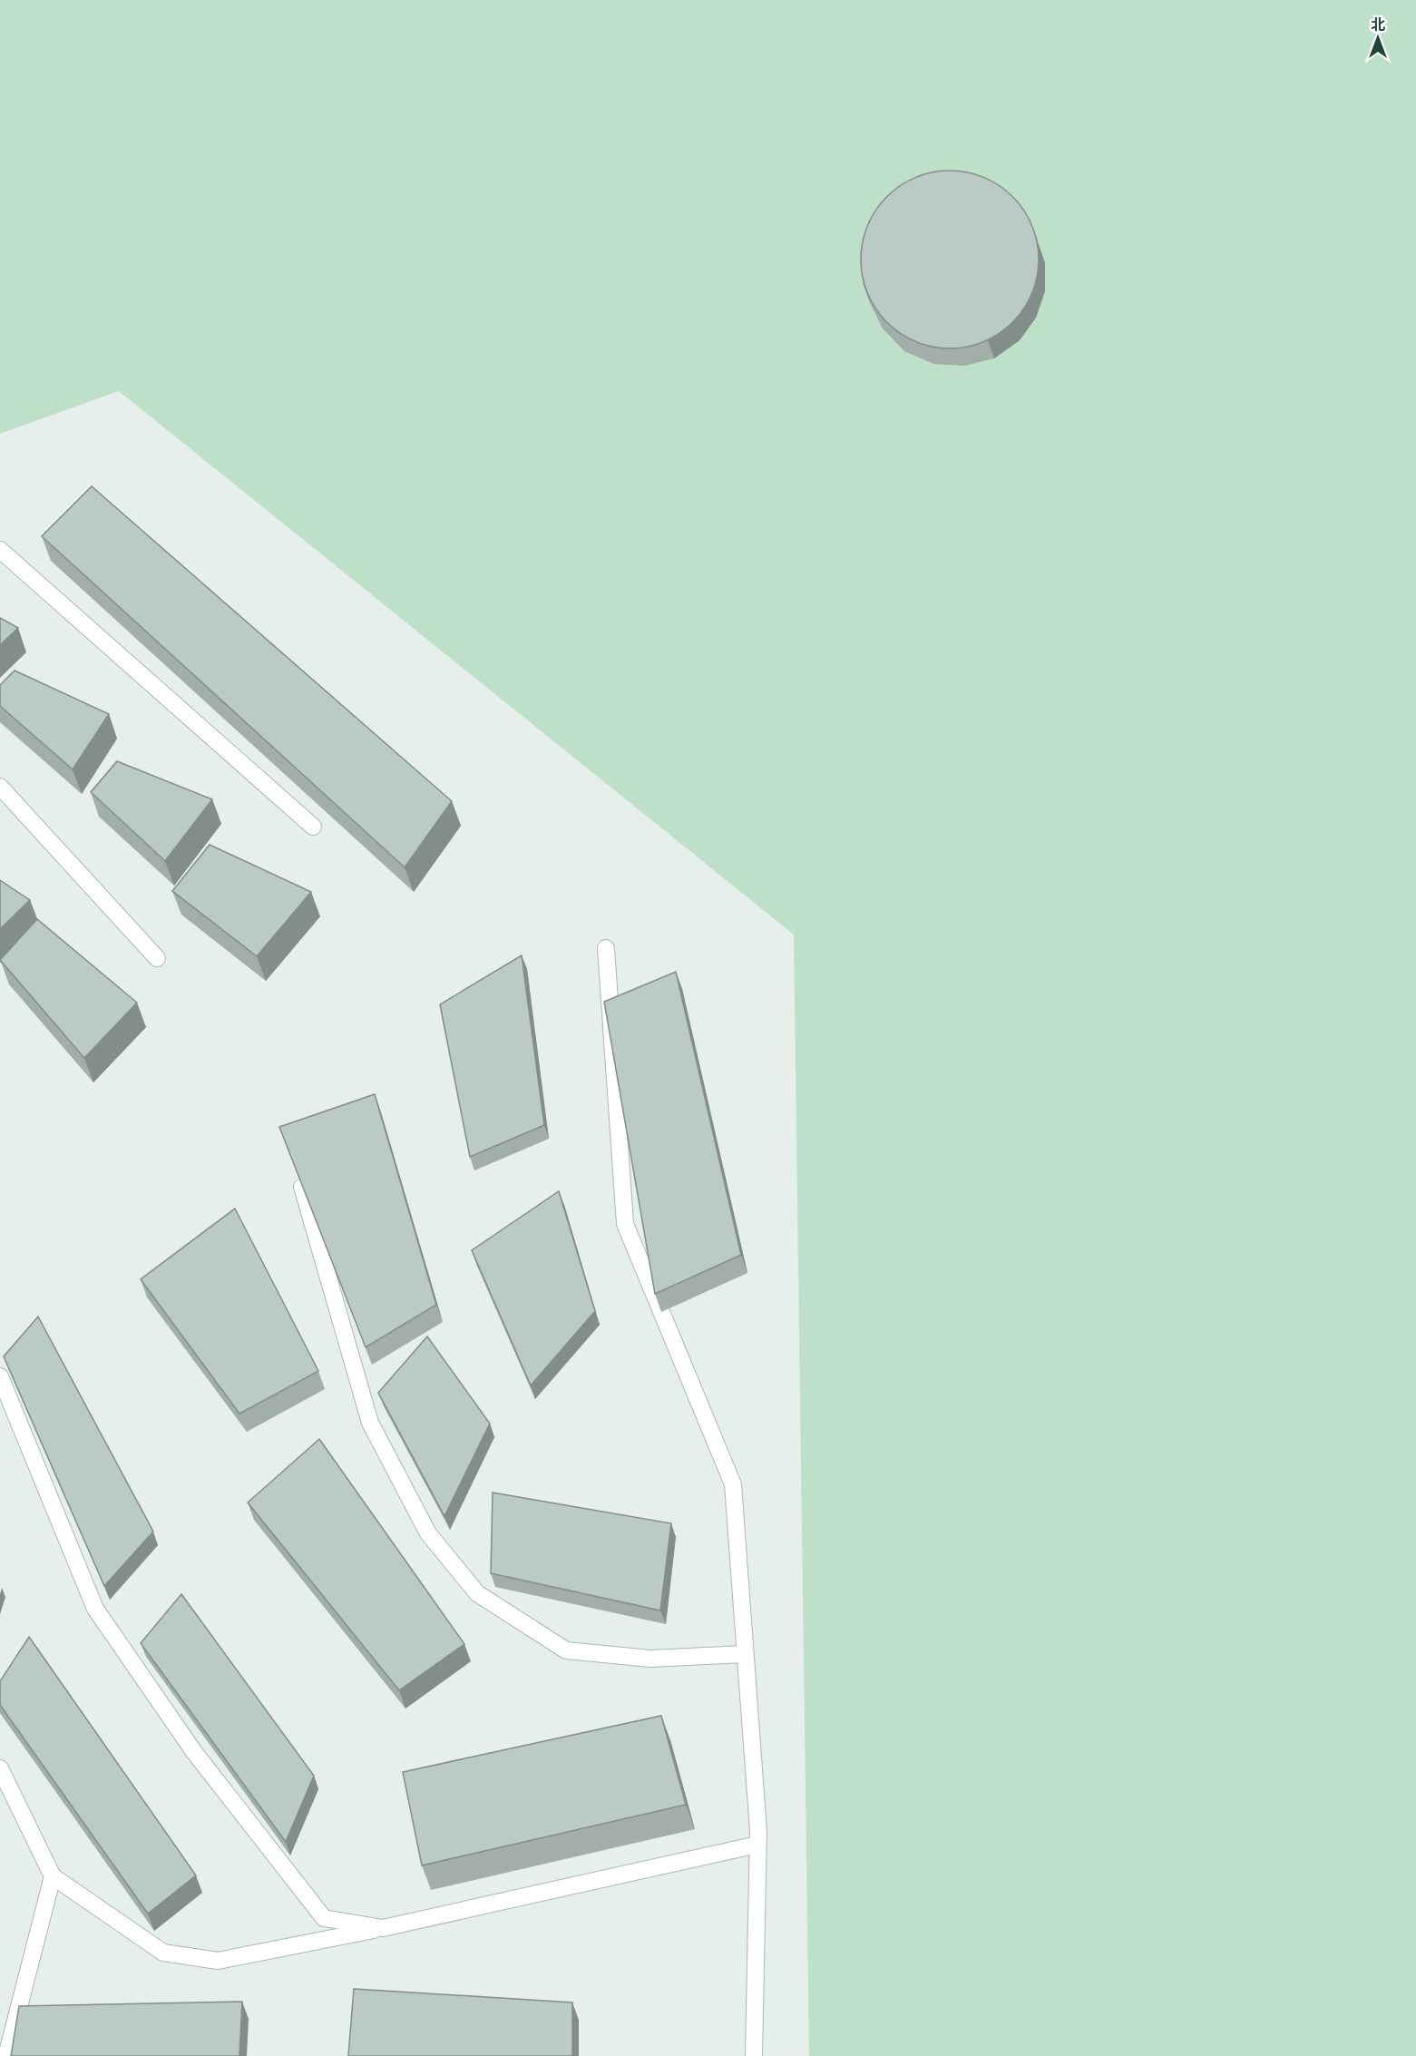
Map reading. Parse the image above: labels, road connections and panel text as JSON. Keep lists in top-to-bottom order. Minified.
{"north":"top"}
